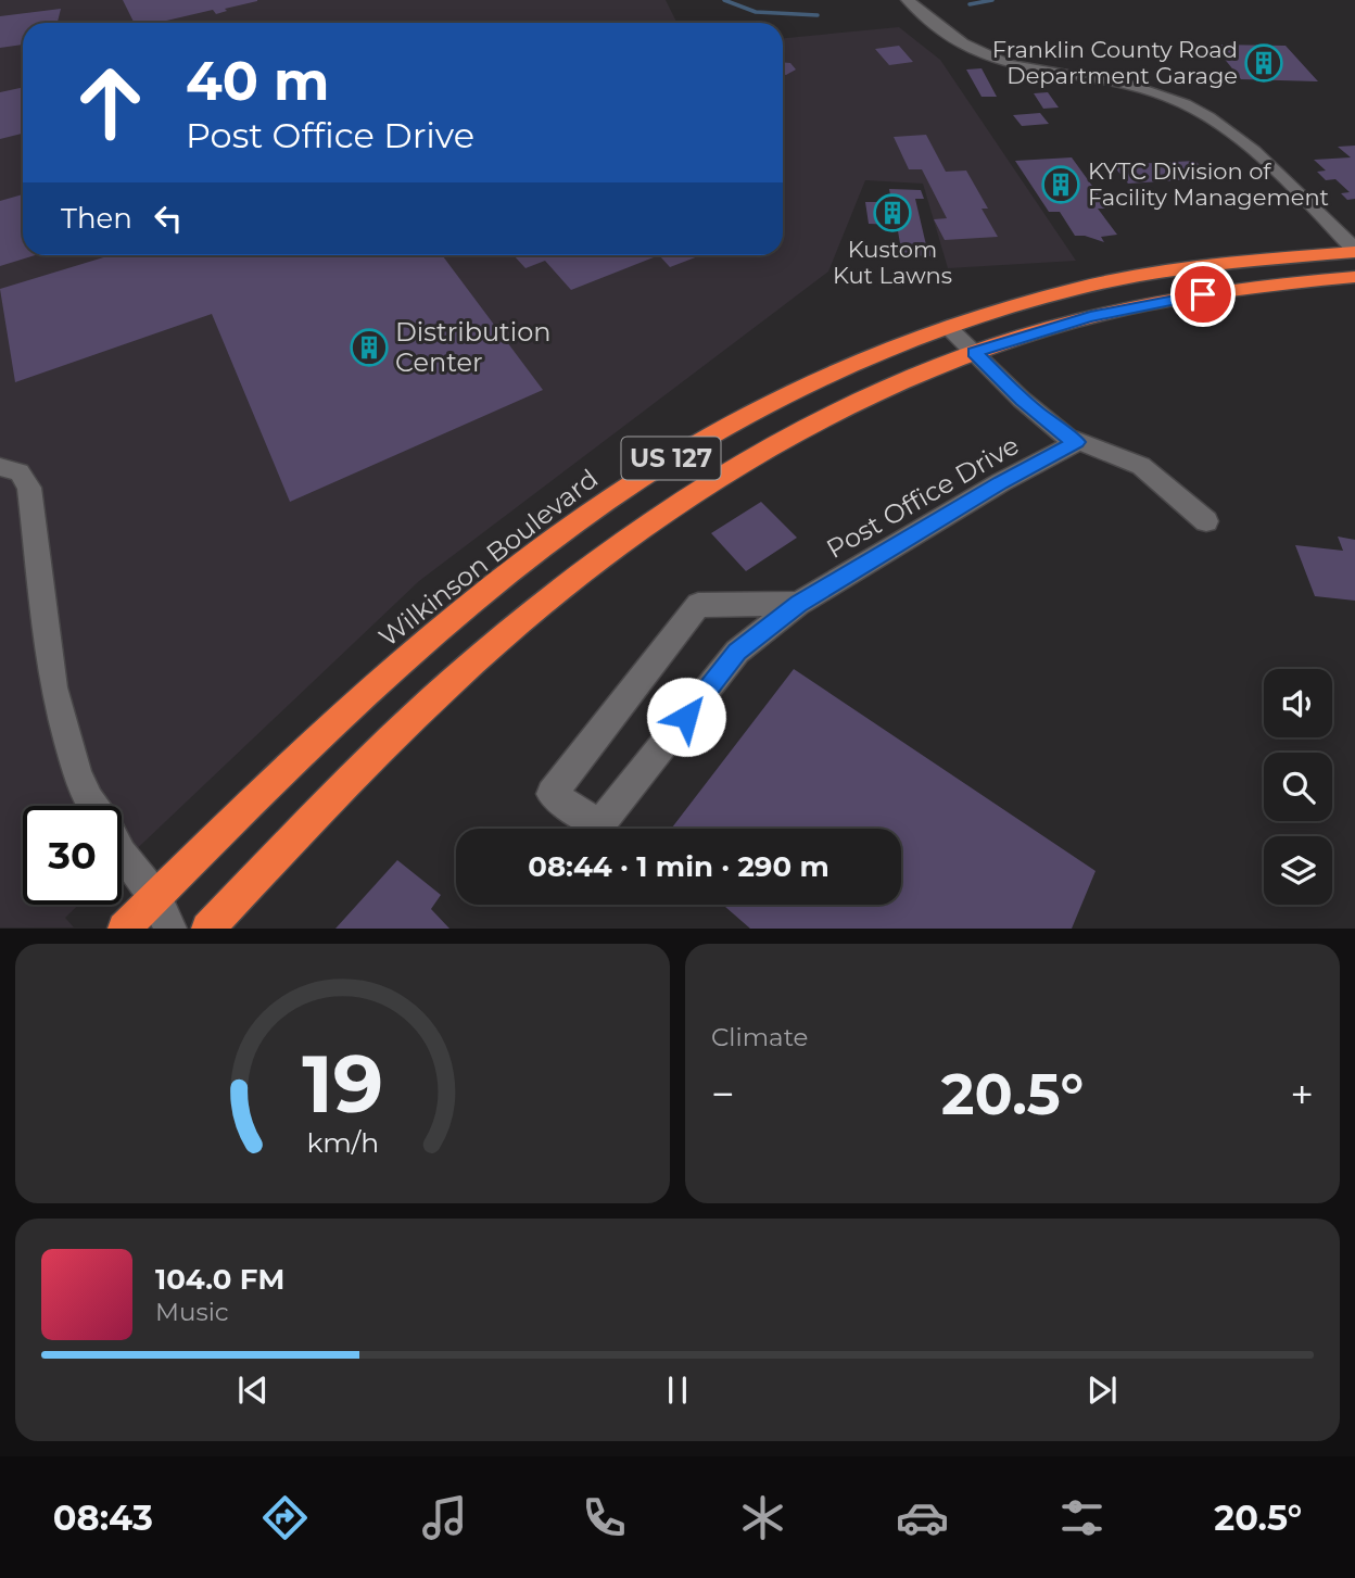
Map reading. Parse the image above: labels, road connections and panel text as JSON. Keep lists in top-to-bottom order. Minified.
{"streets":{"highway":["US 127","Wilkinson Boulevard"],"street":["Post Office Drive"]},"places":{"building":["Franklin County Road Department Garage","KYTC Division of Facility Management","Kustom Kut Lawns","Distribution Center"]},"page":{"turn":["40 m","Post Office Drive"],"then":"Then","limit":"30","trip":"08:44 · 1 min · 290 m","tile":"Climate","heat":["−","20.5°","+"],"song":["104.0 FM","Music"],"tabs":["08:43","20.5°"],"gauge":["19","km/h"]}}
